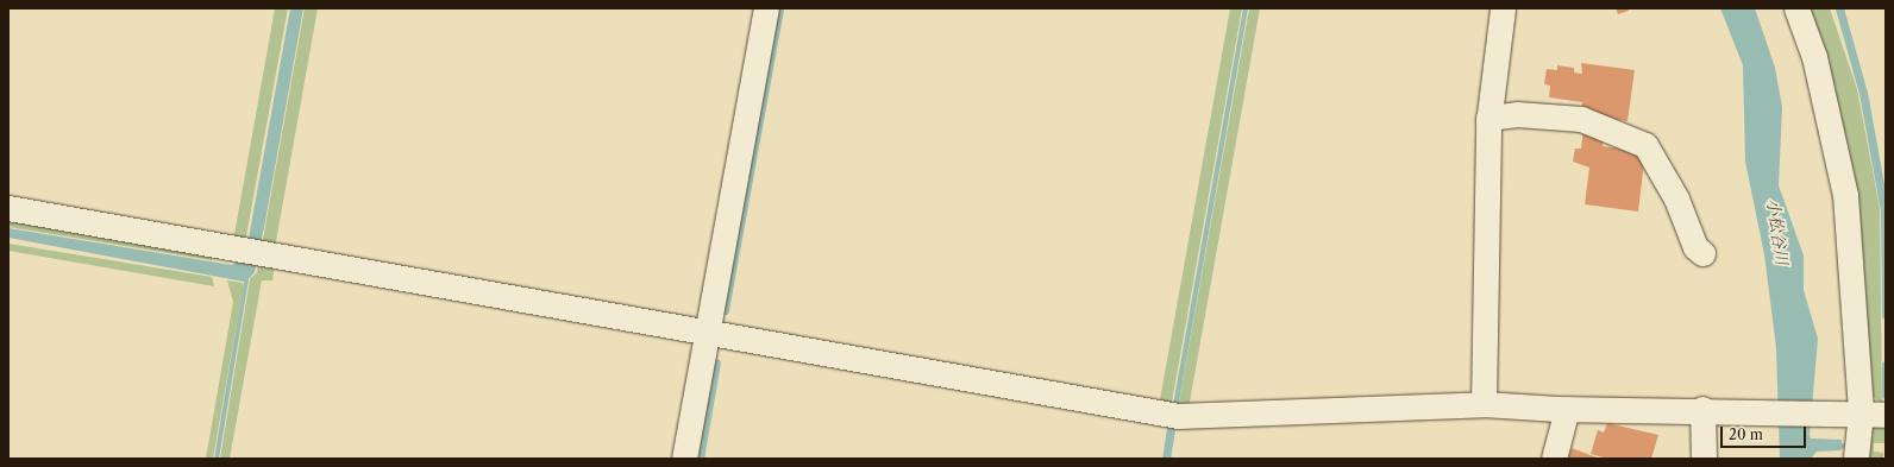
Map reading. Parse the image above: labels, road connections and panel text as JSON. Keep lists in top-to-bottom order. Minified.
{"water":["小松谷川"],"scale_bar":"20 m"}
